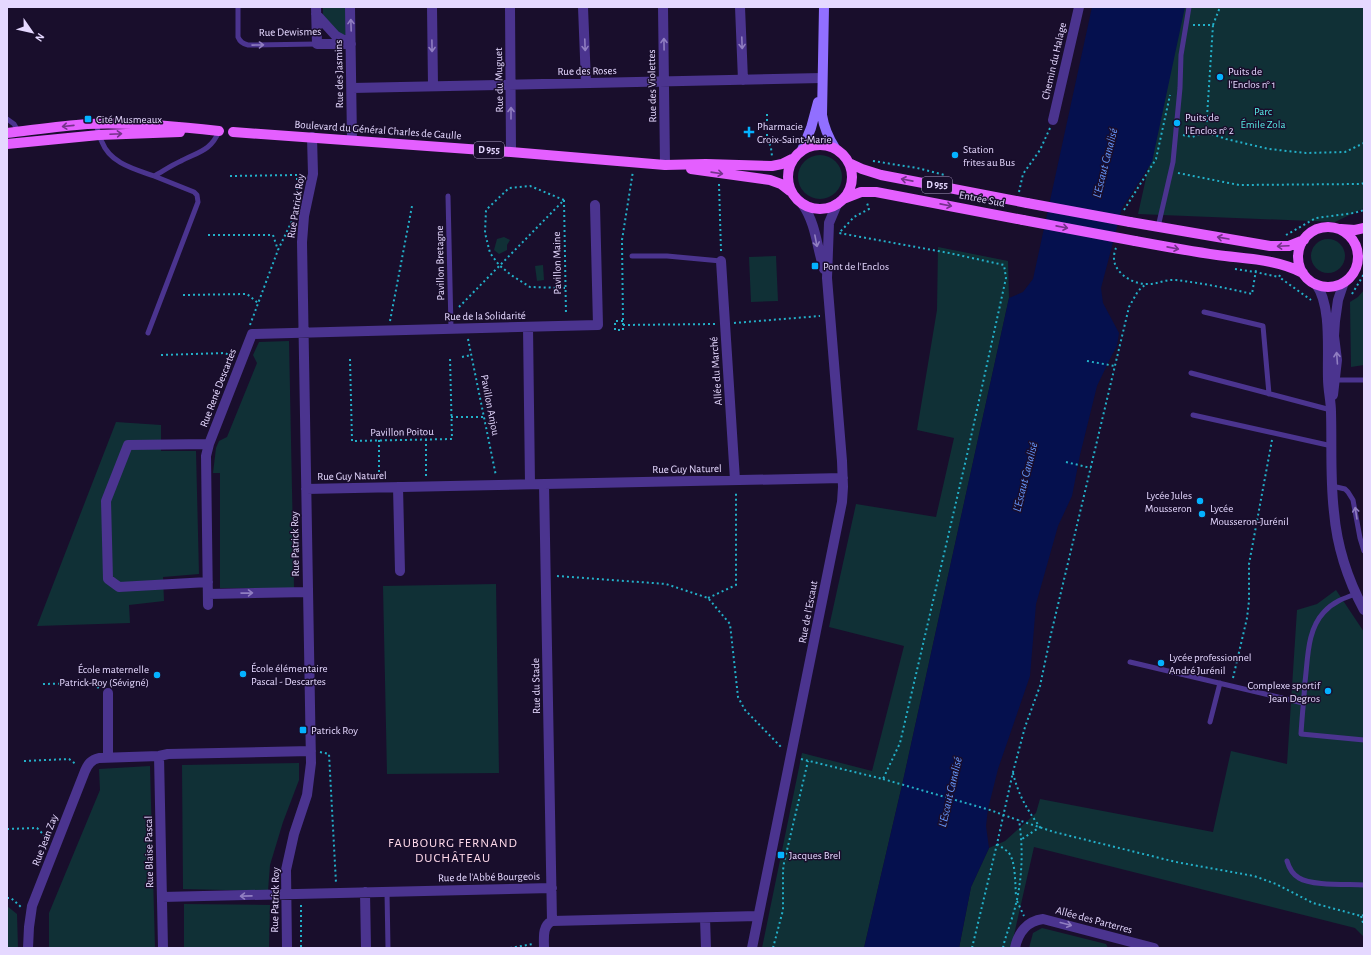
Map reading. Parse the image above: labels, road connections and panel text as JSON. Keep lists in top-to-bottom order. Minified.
{"streets":{"main road":["Boulevard du Général Charles de Gaulle","D 955","Entrée Sud"],"street":["Rue Dewismes","Chemin du Halage","Rue des Roses","Rue des Jasmins","Rue du Muguet","Rue des Violettes","Rue Patrick Roy","Rue de la Solidarité","Allée du Marché","Rue René Descartes","Rue Guy Naturel","Rue de l'Escaut","Rue du Stade","Rue Jean Zay","Rue Blaise Pascal","Rue de l'Abbé Bourgeois","Allée des Parterres"],"lane":["Pavillon Bretagne"],"path":["Pavillon Maine","Pavillon Anjou","Pavillon Poitou"]},"crossings":[["Rue Dewismes","Rue des Jasmins"],["Rue des Roses","Rue des Jasmins"],["Rue des Roses","Rue du Muguet"],["Rue des Roses","Rue des Violettes"],["Rue des Jasmins","Boulevard du Général Charles de Gaulle"],["Rue du Muguet","Boulevard du Général Charles de Gaulle"],["Rue des Violettes","Boulevard du Général Charles de Gaulle"],["Boulevard du Général Charles de Gaulle","D 955"],["Boulevard du Général Charles de Gaulle","Entrée Sud"],["Boulevard du Général Charles de Gaulle","Rue Patrick Roy"],["Boulevard du Général Charles de Gaulle","Rue de l'Escaut"],["D 955","Entrée Sud"],["Entrée Sud","Rue de l'Escaut"],["Rue Patrick Roy","Rue de la Solidarité"],["Rue Patrick Roy","Rue Guy Naturel"],["Rue Patrick Roy","Rue Jean Zay"],["Rue Patrick Roy","Rue de l'Abbé Bourgeois"],["Pavillon Bretagne","Rue de la Solidarité"],["Pavillon Maine","Rue de la Solidarité"],["Rue de la Solidarité","Rue René Descartes"],["Rue de la Solidarité","Pavillon Anjou"],["Allée du Marché","Rue Guy Naturel"],["Pavillon Anjou","Rue Guy Naturel"],["Rue Guy Naturel","Rue de l'Escaut"],["Rue Guy Naturel","Rue du Stade"],["Rue du Stade","Rue de l'Abbé Bourgeois"],["Rue Jean Zay","Rue Blaise Pascal"]],"one_way":["Rue du Muguet","Allée des Parterres"],"districts":["FAUBOURG FERNAND DUCHÂTEAU"],"water":["L'Escaut Canalisé"],"parks":["Parc Émile Zola"],"places":{"other":["Puits de l'Enclos n° 1","Puits de l'Enclos n° 2","Station frites au Bus","Lycée Jules Mousseron","Lycée Mousseron-Jurénil","Lycée professionnel André Jurénil","École élémentaire Pascal - Descartes","École maternelle Patrick-Roy (Sévigné)","Complexe sportif Jean Degros"],"transit":["Cité Musmeaux","Pont de l'Enclos","Patrick Roy","Jacques Brel"],"health":["Pharmacie Croix-Saint-Marie"]},"north":"bottom right"}
